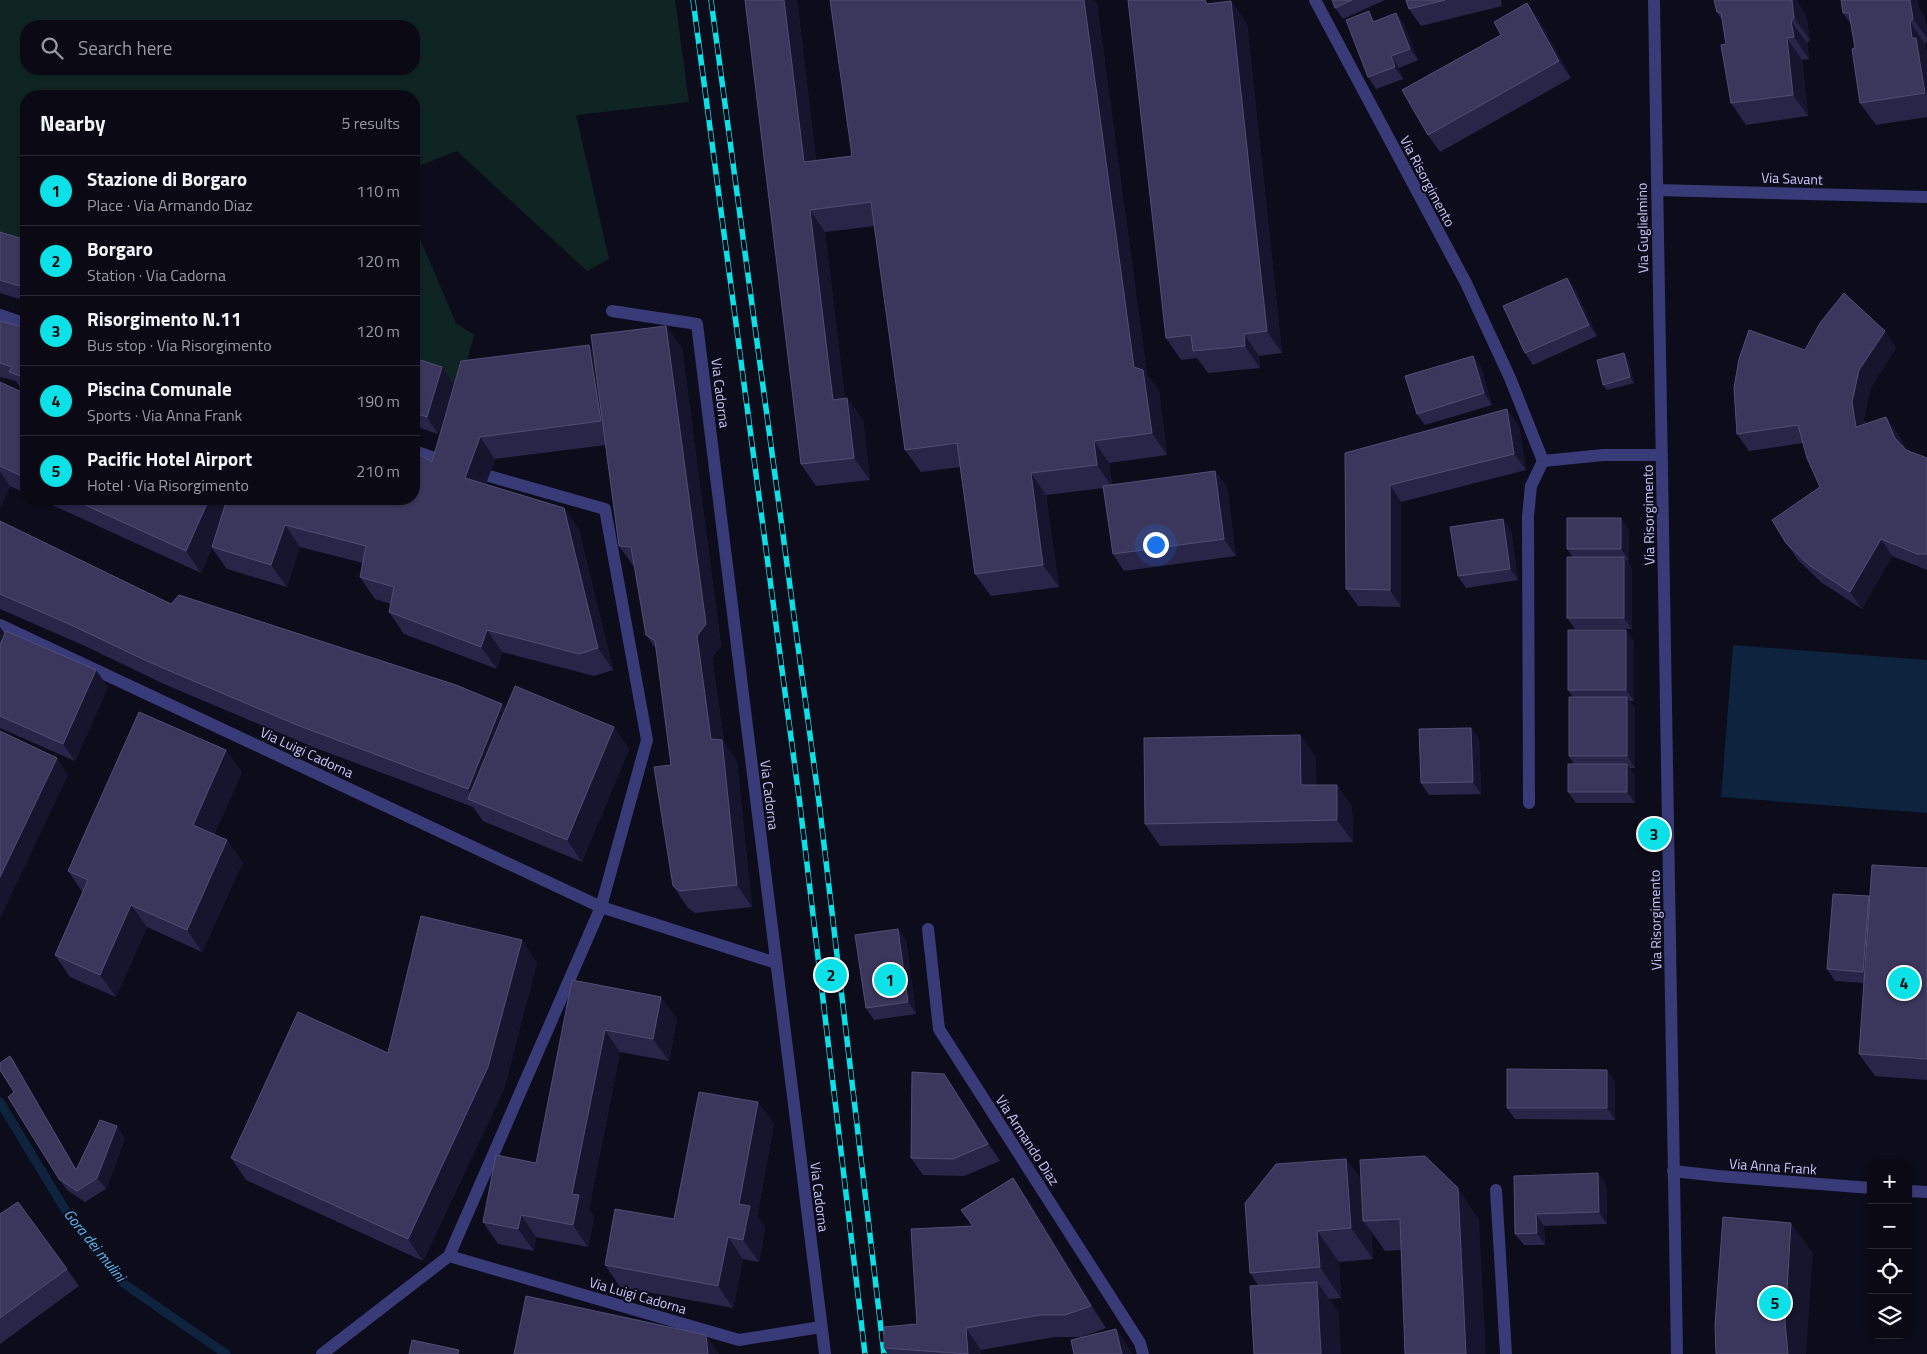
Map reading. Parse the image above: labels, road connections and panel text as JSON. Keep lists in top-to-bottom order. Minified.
{"streets":{"street":["Via Savant","Via Risorgimento","Via Guglielmino","Via Cadorna","Via Luigi Cadorna","Via Armando Diaz","Via Anna Frank"]},"crossings":[["Via Savant","Via Guglielmino"],["Via Risorgimento","Via Guglielmino"],["Via Risorgimento","Via Anna Frank"],["Via Cadorna","Via Luigi Cadorna"]],"water":["Gora dei mulini"],"page":{"search":"Search here","heading":["Nearby","5 results"],"list":[{"mark":"1","name":"Stazione di Borgaro","note":"Place · Via Armando Diaz","value":"110 m"},{"mark":"2","name":"Borgaro","note":"Station · Via Cadorna","value":"120 m"},{"mark":"3","name":"Risorgimento N.11","note":"Bus stop · Via Risorgimento","value":"120 m"},{"mark":"4","name":"Piscina Comunale","note":"Sports · Via Anna Frank","value":"190 m"},{"mark":"5","name":"Pacific Hotel Airport","note":"Hotel · Via Risorgimento","value":"210 m"}],"pins":["3","2","1","4","5"],"map_buttons":["+","−"]}}
